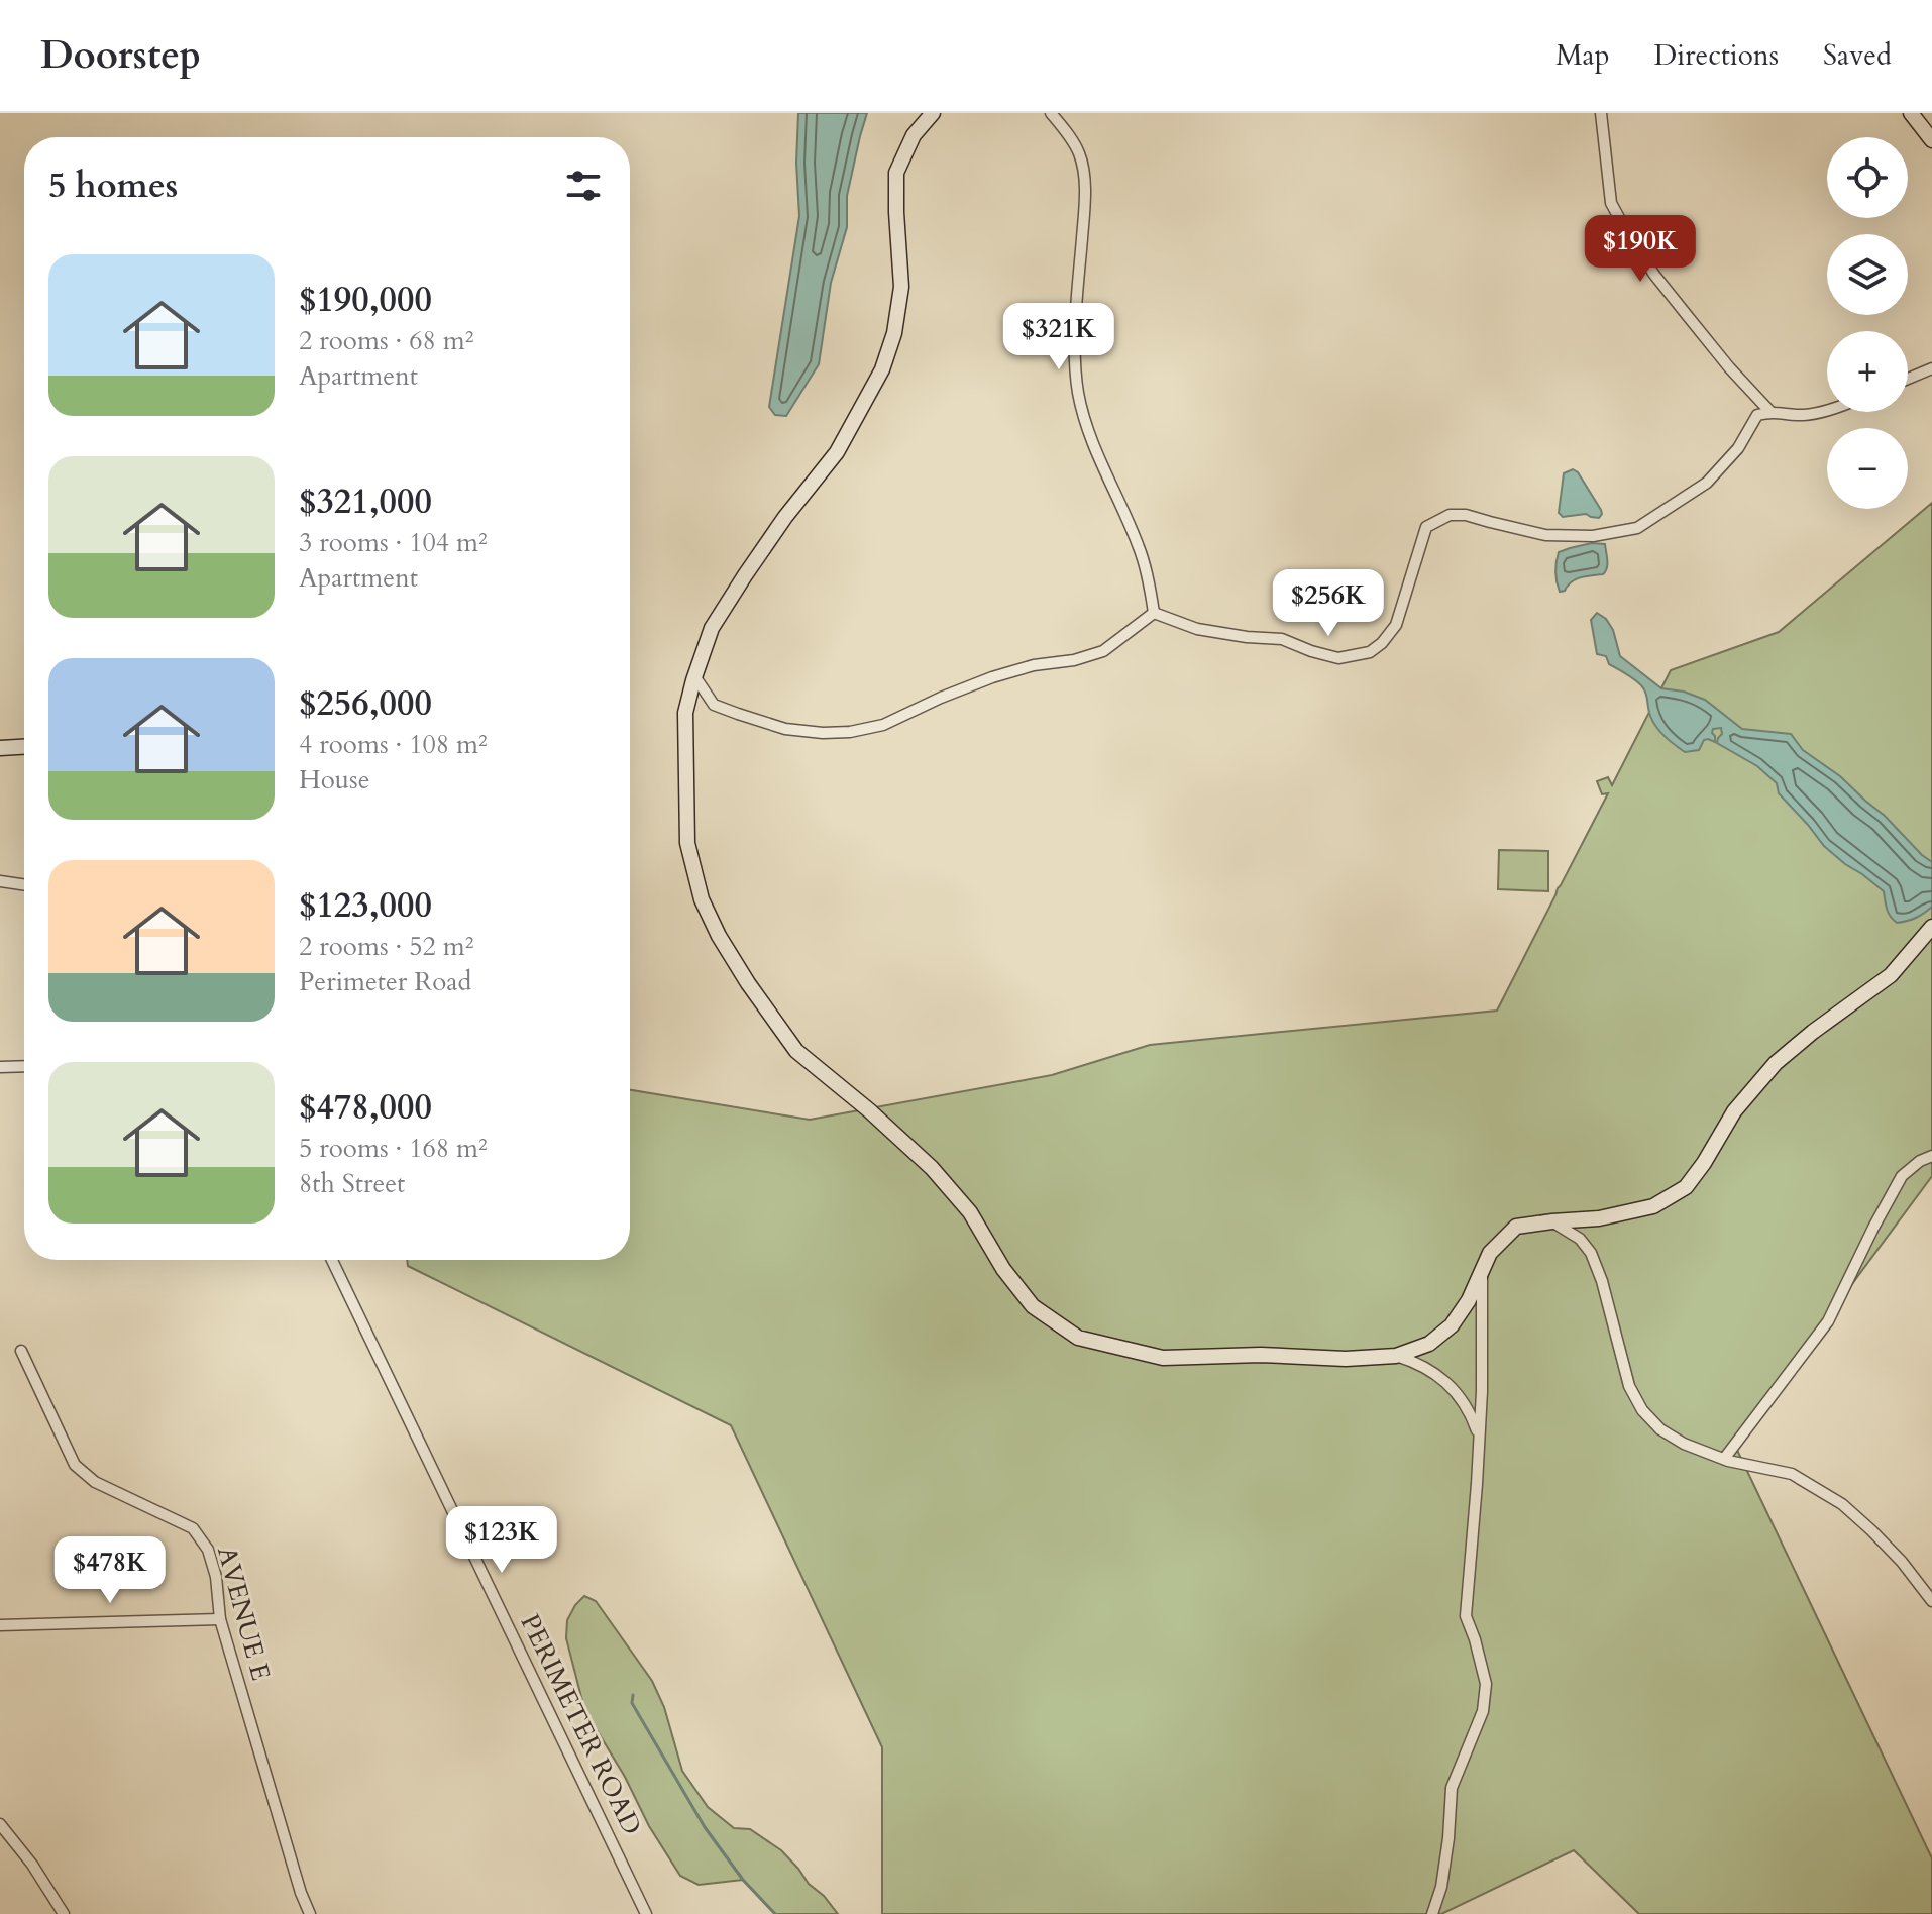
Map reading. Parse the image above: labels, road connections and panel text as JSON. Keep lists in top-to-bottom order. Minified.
{"streets":{"street":["AVENUE E","PERIMETER ROAD"]},"page":{"header":"Doorstep","nav":["Map","Directions","Saved"],"map_buttons":["+","−"],"heading":"5 homes","price":["$190K","$321K","$256K","$123K","$478K"],"list":[{"name":"$190,000","note":"2 rooms · 68 m² · Apartment"},{"name":"$321,000","note":"3 rooms · 104 m² · Apartment"},{"name":"$256,000","note":"4 rooms · 108 m² · House"},{"name":"$123,000","note":"2 rooms · 52 m² · Perimeter Road"},{"name":"$478,000","note":"5 rooms · 168 m² · 8th Street"}]}}
